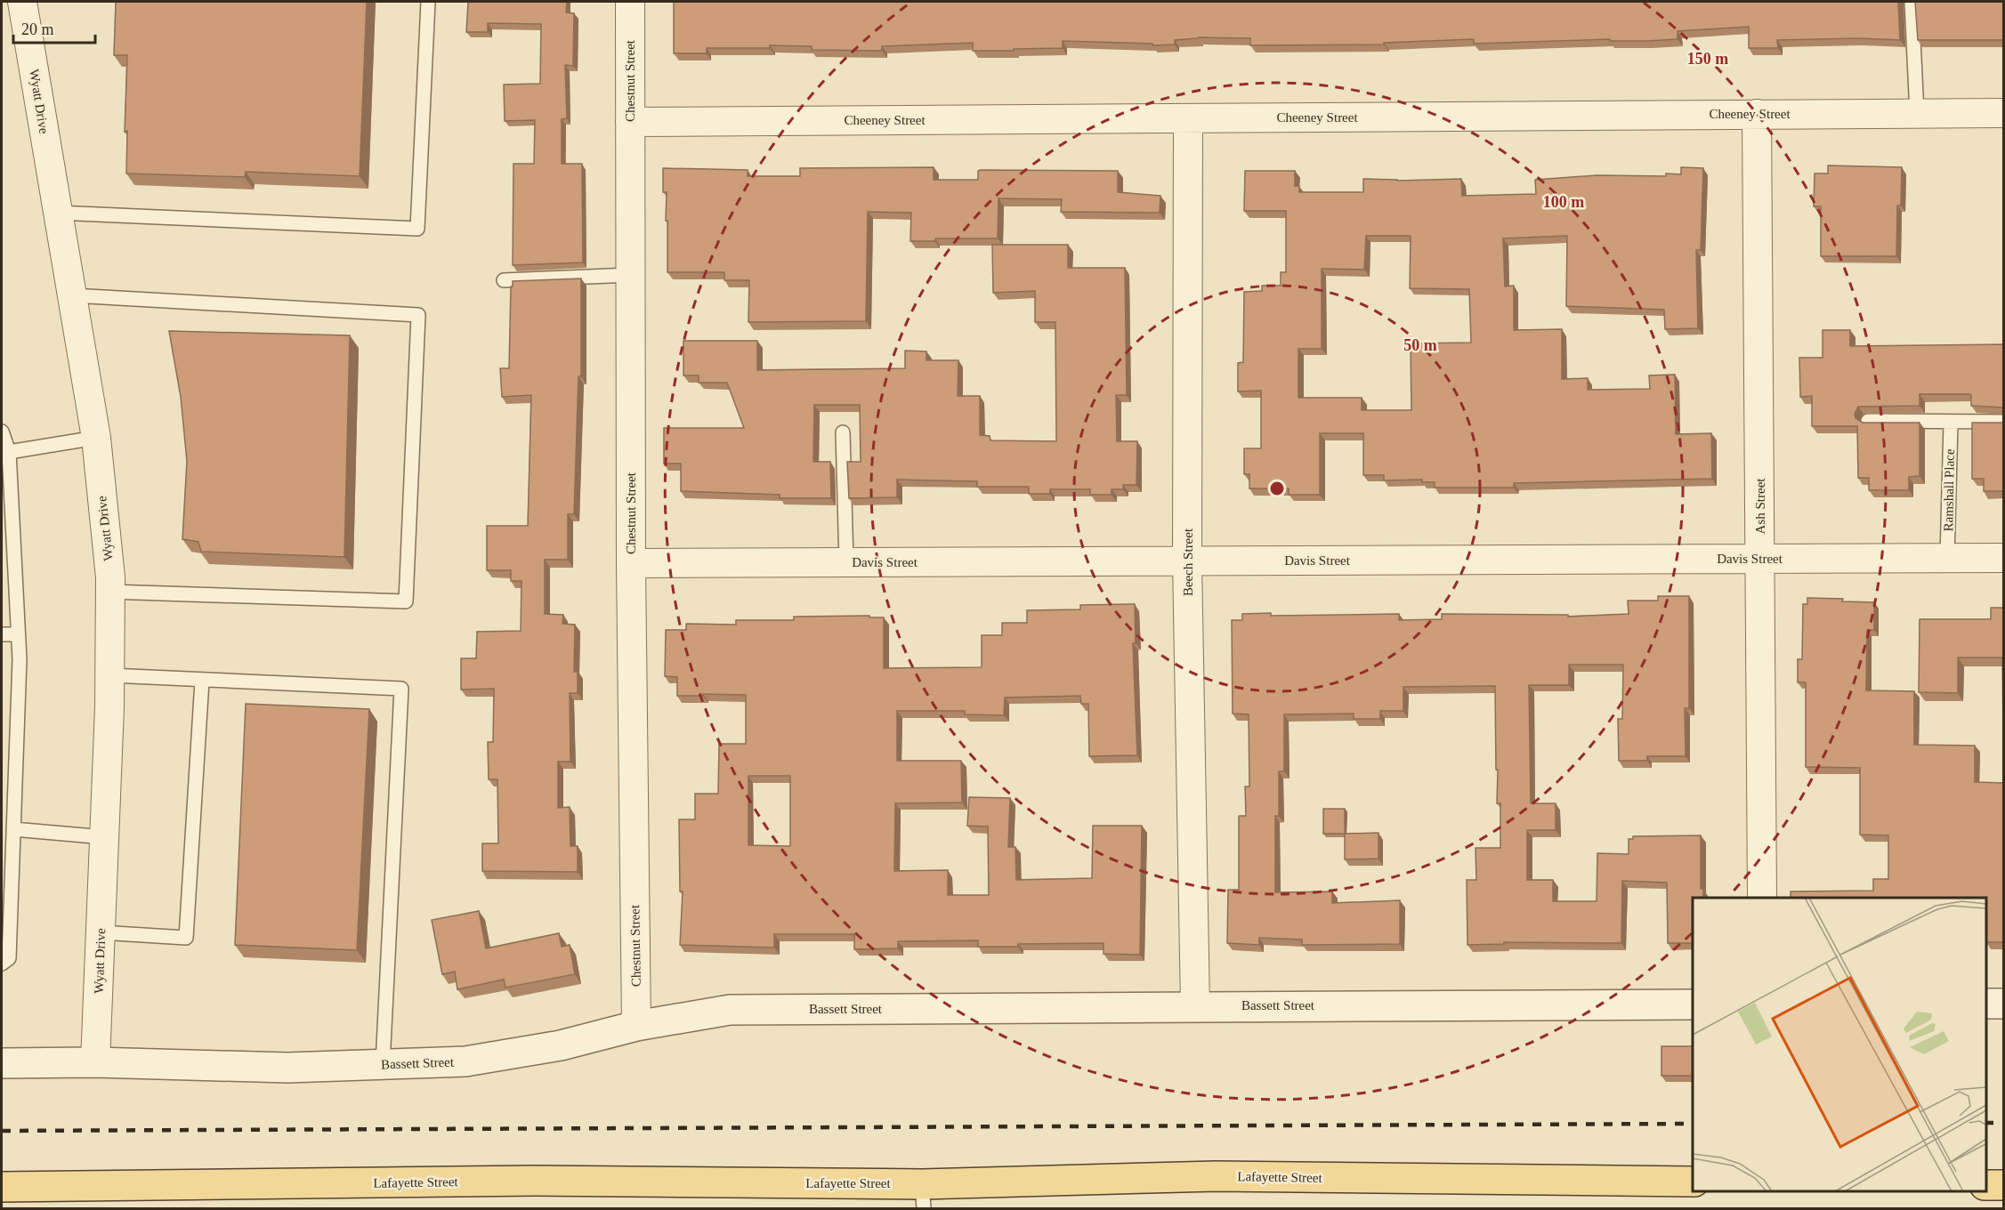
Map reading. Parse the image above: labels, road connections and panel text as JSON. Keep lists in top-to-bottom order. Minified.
{"streets":{"main road":["Lafayette Street"],"street":["Chestnut Street","Wyatt Drive","Cheeney Street","Ash Street","Davis Street","Beech Street","Bassett Street"],"lane":["Ramshall Place"]},"crossings":[["Chestnut Street","Cheeney Street"],["Chestnut Street","Davis Street"],["Chestnut Street","Bassett Street"],["Wyatt Drive","Bassett Street"],["Cheeney Street","Ash Street"],["Cheeney Street","Beech Street"],["Ramshall Place","Davis Street"],["Ash Street","Davis Street"],["Davis Street","Beech Street"],["Beech Street","Bassett Street"]],"scale_bar":"20 m","rings":["150 m","100 m","50 m"]}
